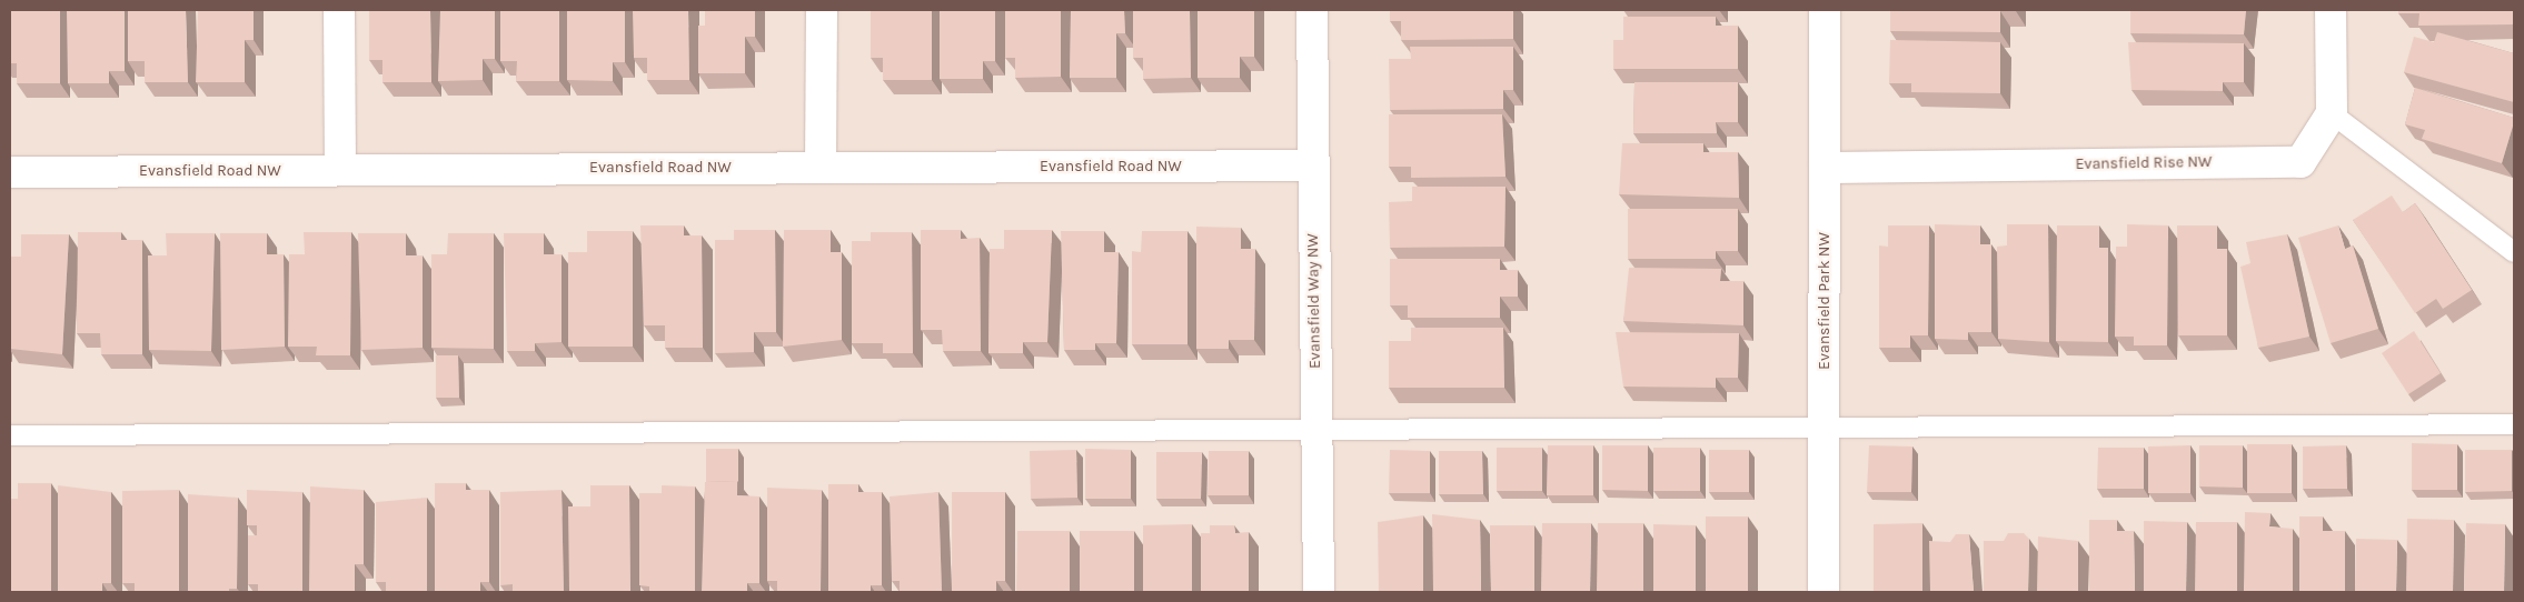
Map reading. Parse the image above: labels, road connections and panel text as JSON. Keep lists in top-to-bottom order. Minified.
{"streets":{"street":["Evansfield Rise NW","Evansfield Road NW","Evansfield Way NW","Evansfield Park NW"]},"crossings":[["Evansfield Rise NW","Evansfield Park NW"],["Evansfield Road NW","Evansfield Way NW"]]}
